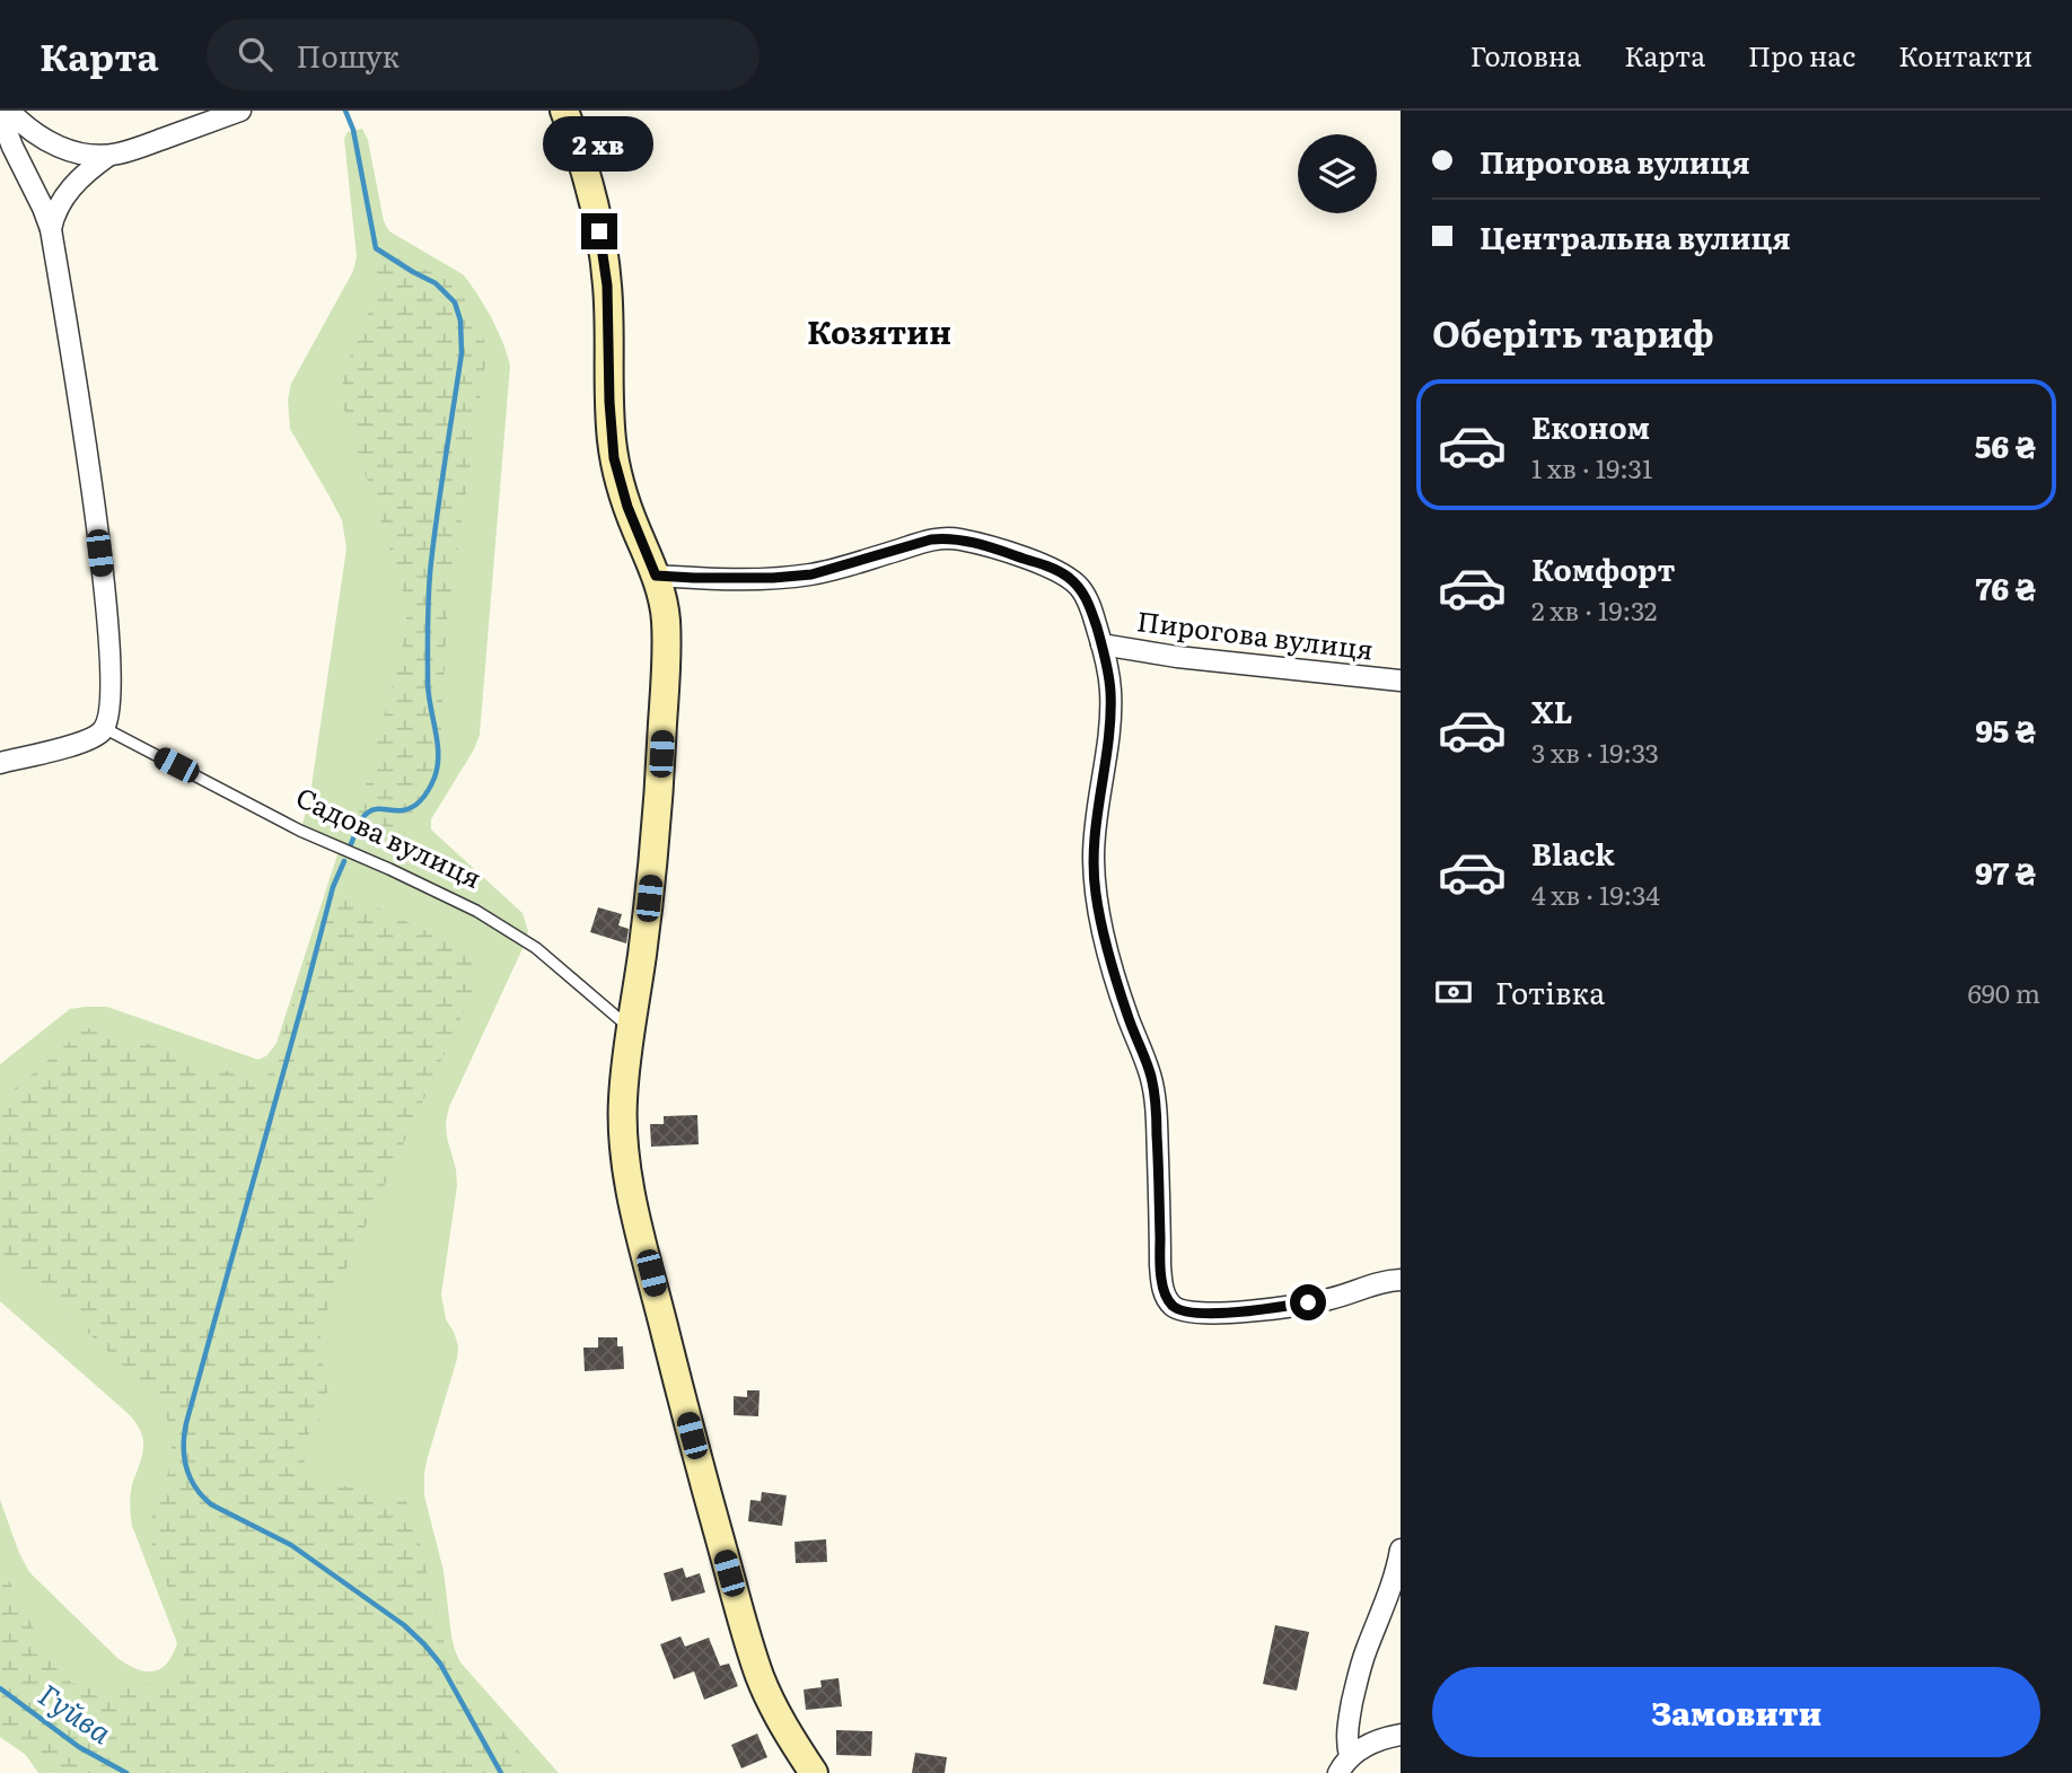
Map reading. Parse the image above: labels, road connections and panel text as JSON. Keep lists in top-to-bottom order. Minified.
{"streets":{"street":["Пирогова вулиця"],"lane":["Садова вулиця"]},"districts":["Козятин"],"water":["Гуйва"],"page":{"header":"Карта","search":"Пошук","nav":["Головна","Карта","Про нас","Контакти"],"banner":["Пирогова вулиця","Центральна вулиця"],"bubble":"2 хв","heading":"Оберіть тариф","list":[{"name":"Економ","note":"1 хв · 19:31","value":"56 ₴"},{"name":"Комфорт","note":"2 хв · 19:32","value":"76 ₴"},{"name":"XL","note":"3 хв · 19:33","value":"95 ₴"},{"name":"Black","note":"4 хв · 19:34","value":"97 ₴"}],"pay":["Готівка","690 m"],"buttons":"Замовити"}}
